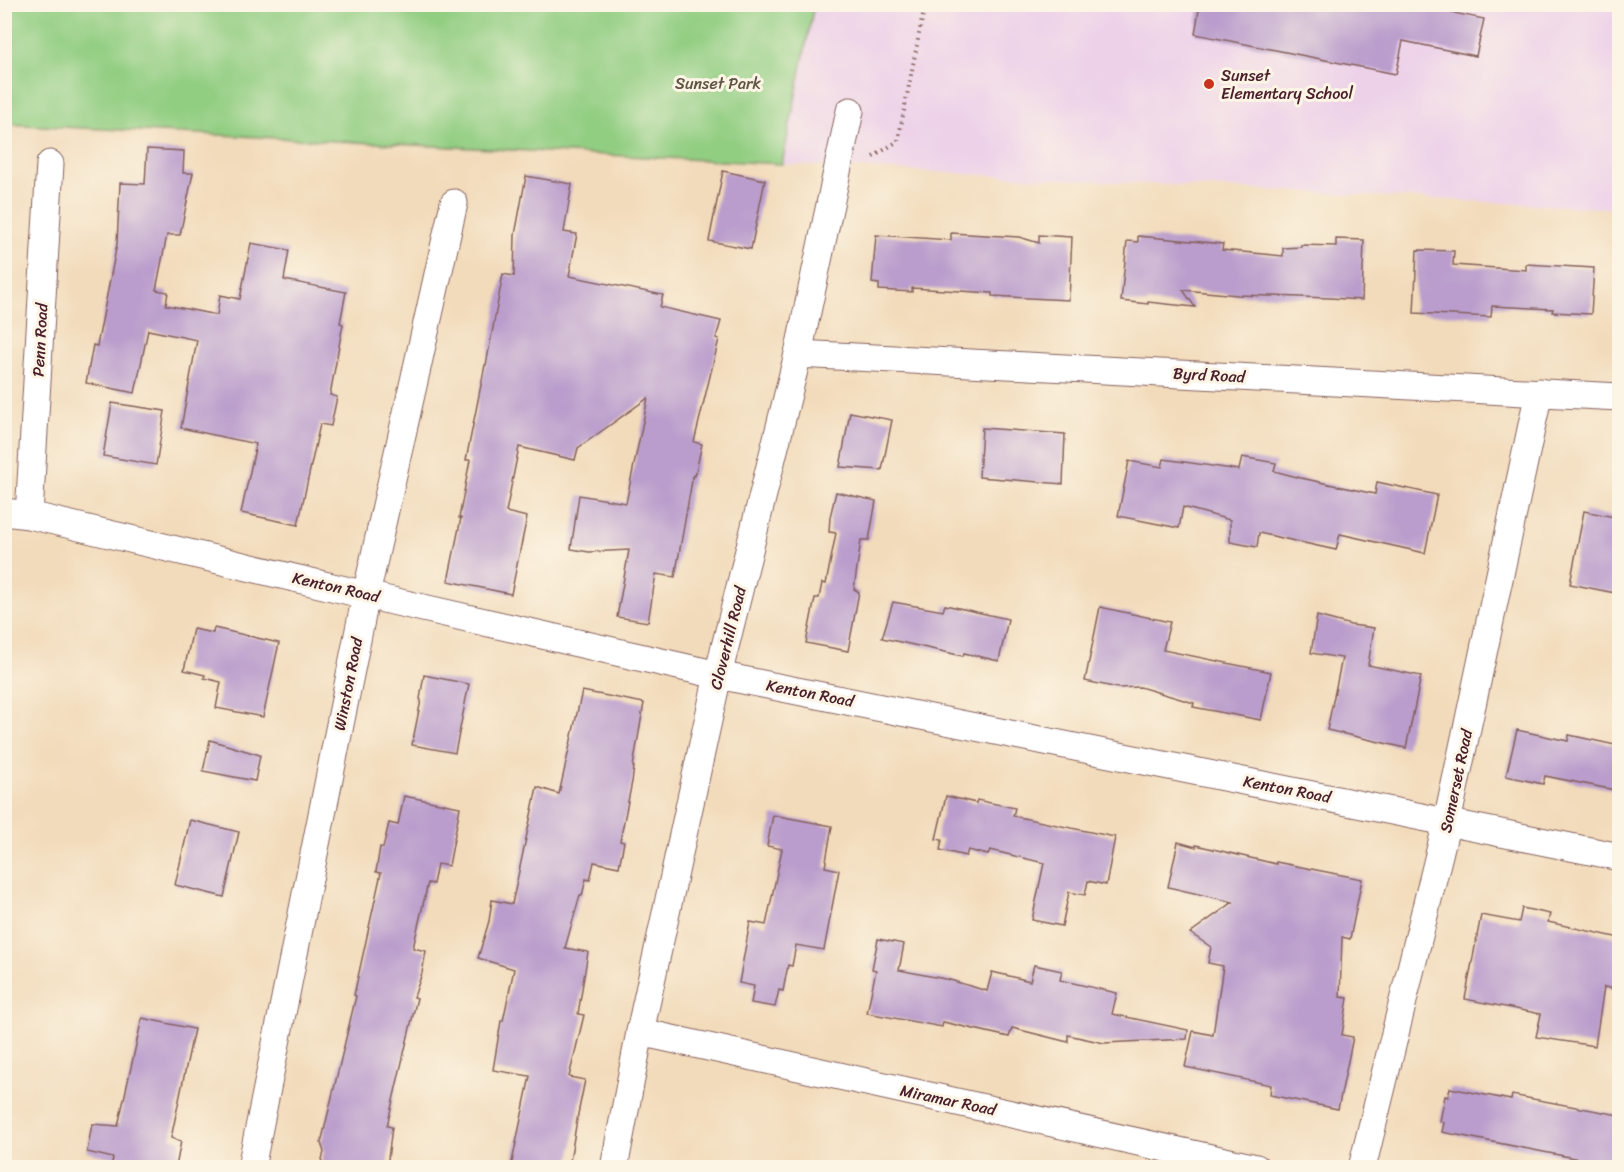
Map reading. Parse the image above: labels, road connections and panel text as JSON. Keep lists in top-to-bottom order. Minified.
{"streets":{"street":["Penn Road","Byrd Road","Kenton Road","Cloverhill Road","Winston Road","Somerset Road","Miramar Road"]},"crossings":[["Penn Road","Kenton Road"],["Byrd Road","Cloverhill Road"],["Byrd Road","Somerset Road"],["Kenton Road","Cloverhill Road"],["Kenton Road","Winston Road"],["Kenton Road","Somerset Road"],["Cloverhill Road","Miramar Road"]],"parks":["Sunset Park"],"places":["Sunset Elementary School"]}
